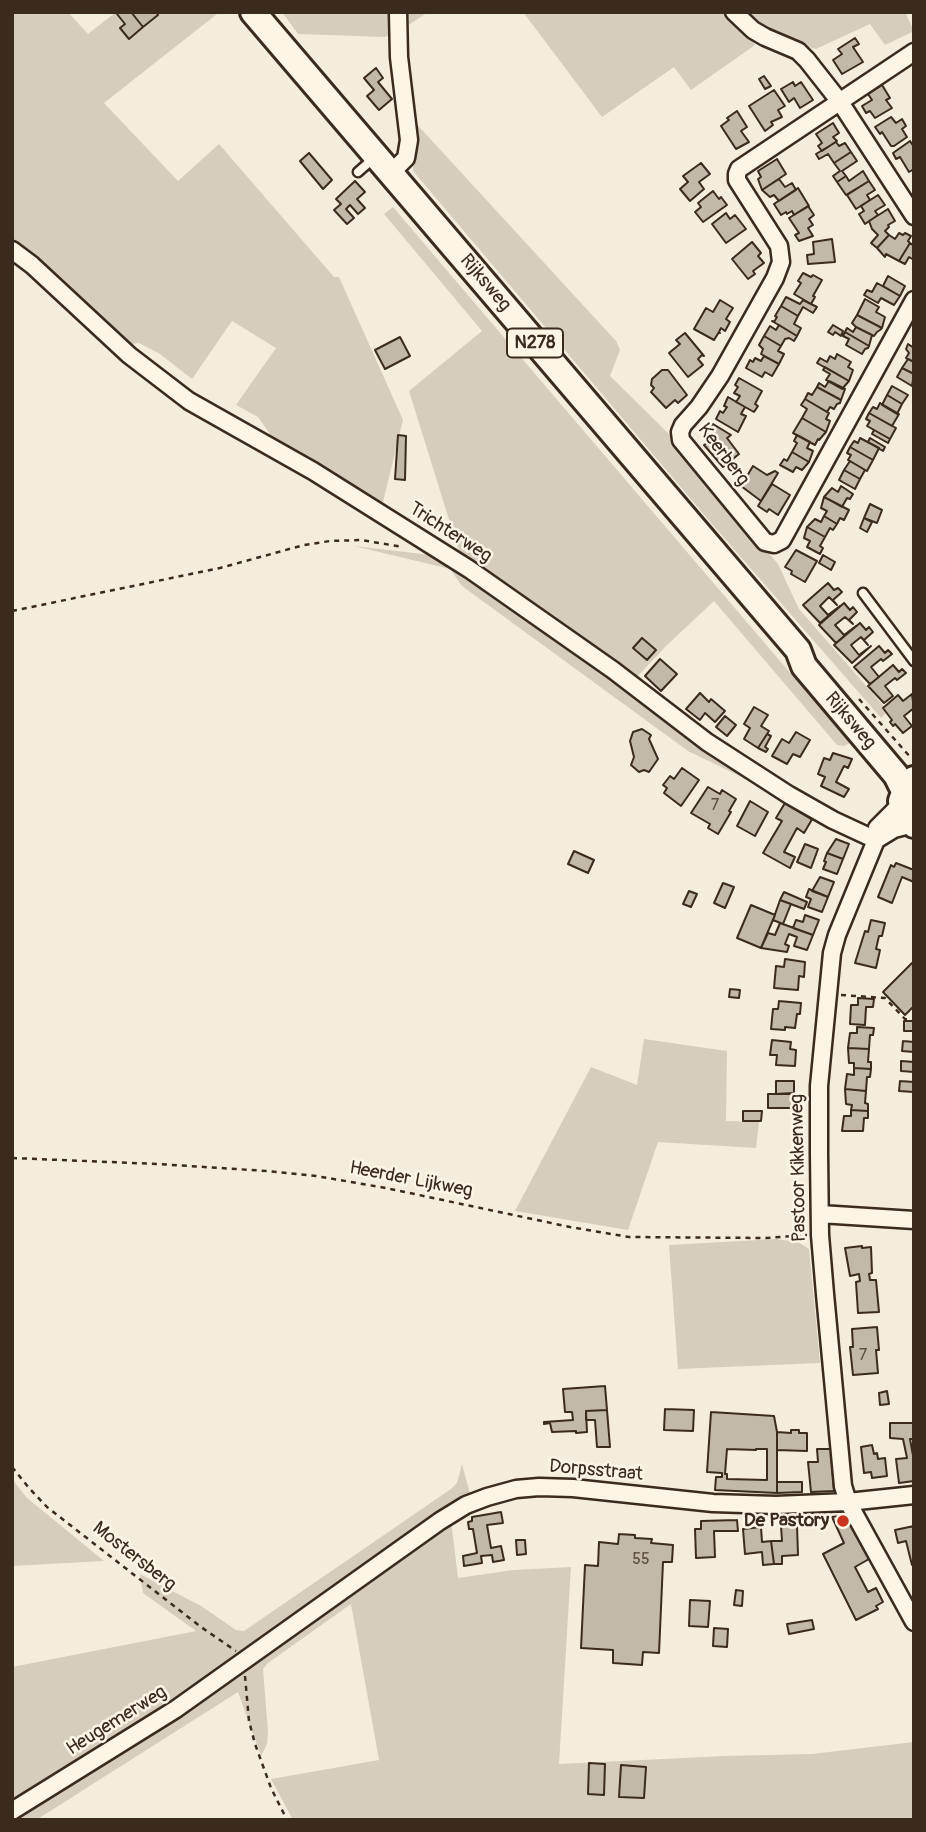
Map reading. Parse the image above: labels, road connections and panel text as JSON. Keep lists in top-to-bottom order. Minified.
{"streets":{"main road":["Rijksweg","N278"],"street":["Keerberg","Trichterweg","Pastoor Kikkenweg","Dorpsstraat","Heugemerweg"],"path":["Heerder Lijkweg","Mostersberg"]},"crossings":[["Rijksweg","Pastoor Kikkenweg"],["Trichterweg","Pastoor Kikkenweg"],["Pastoor Kikkenweg","Dorpsstraat"],["Dorpsstraat","Mostersberg"],["Dorpsstraat","Heugemerweg"],["Mostersberg","Heugemerweg"]],"places":["De Pastory"],"house_numbers":["7","7","55"]}
